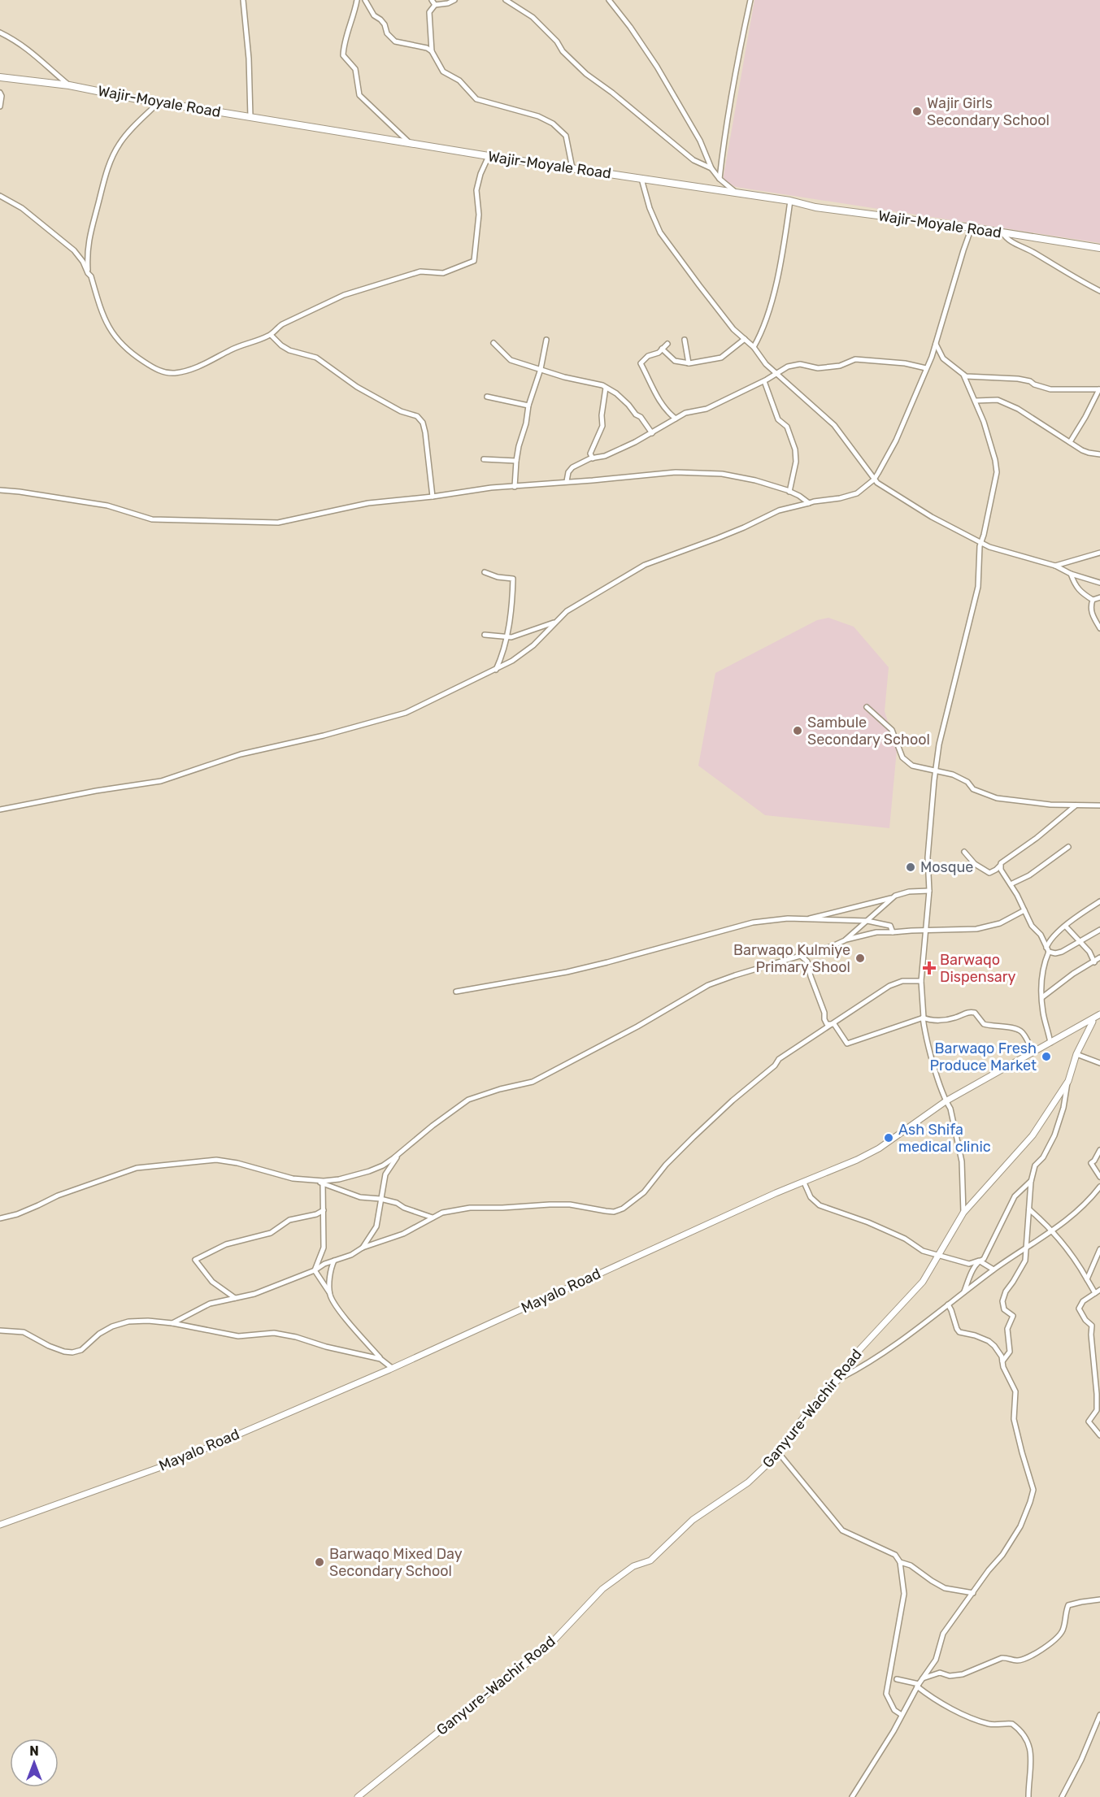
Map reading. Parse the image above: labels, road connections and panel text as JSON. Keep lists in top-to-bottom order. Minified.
{"streets":{"main road":["Wajir-Moyale Road"],"street":["Mayalo Road","Ganyure-Wachir Road"]},"crossings":[["Mayalo Road","Ganyure-Wachir Road"]],"places":{"other":["Wajir Girls Secondary School","Sambule Secondary School","Mosque","Barwaqo Kulmiye Primary Shool","Barwaqo Fresh Produce Market","Ash Shifa medical clinic","Barwaqo Mixed Day Secondary School"],"health":["Barwaqo Dispensary"]},"north":"top"}
